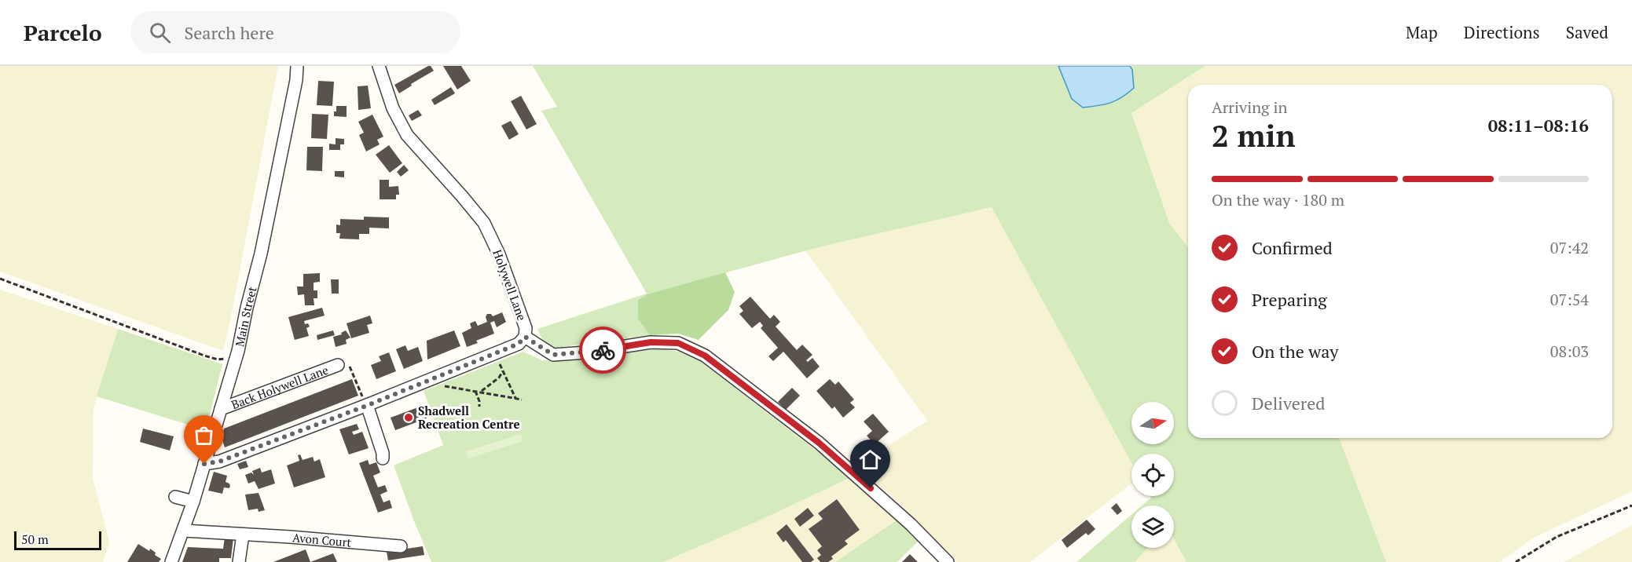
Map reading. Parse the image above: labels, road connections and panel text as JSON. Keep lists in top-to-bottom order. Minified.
{"streets":{"street":["Holywell Lane","Main Street","Back Holywell Lane","Avon Court"]},"crossings":[["Holywell Lane","Main Street"],["Main Street","Back Holywell Lane"],["Main Street","Avon Court"]],"places":["Shadwell Recreation Centre"],"scale_bar":"50 m","north":"right","page":{"header":"Parcelo","search":"Search here","nav":["Map","Directions","Saved"],"heading":["2 min","Arriving in","08:11–08:16"],"bar":"On the way · 180 m","list":[["Confirmed","07:42"],["Preparing","07:54"],["On the way","08:03"],"Delivered"],"scale":"50 m"}}
